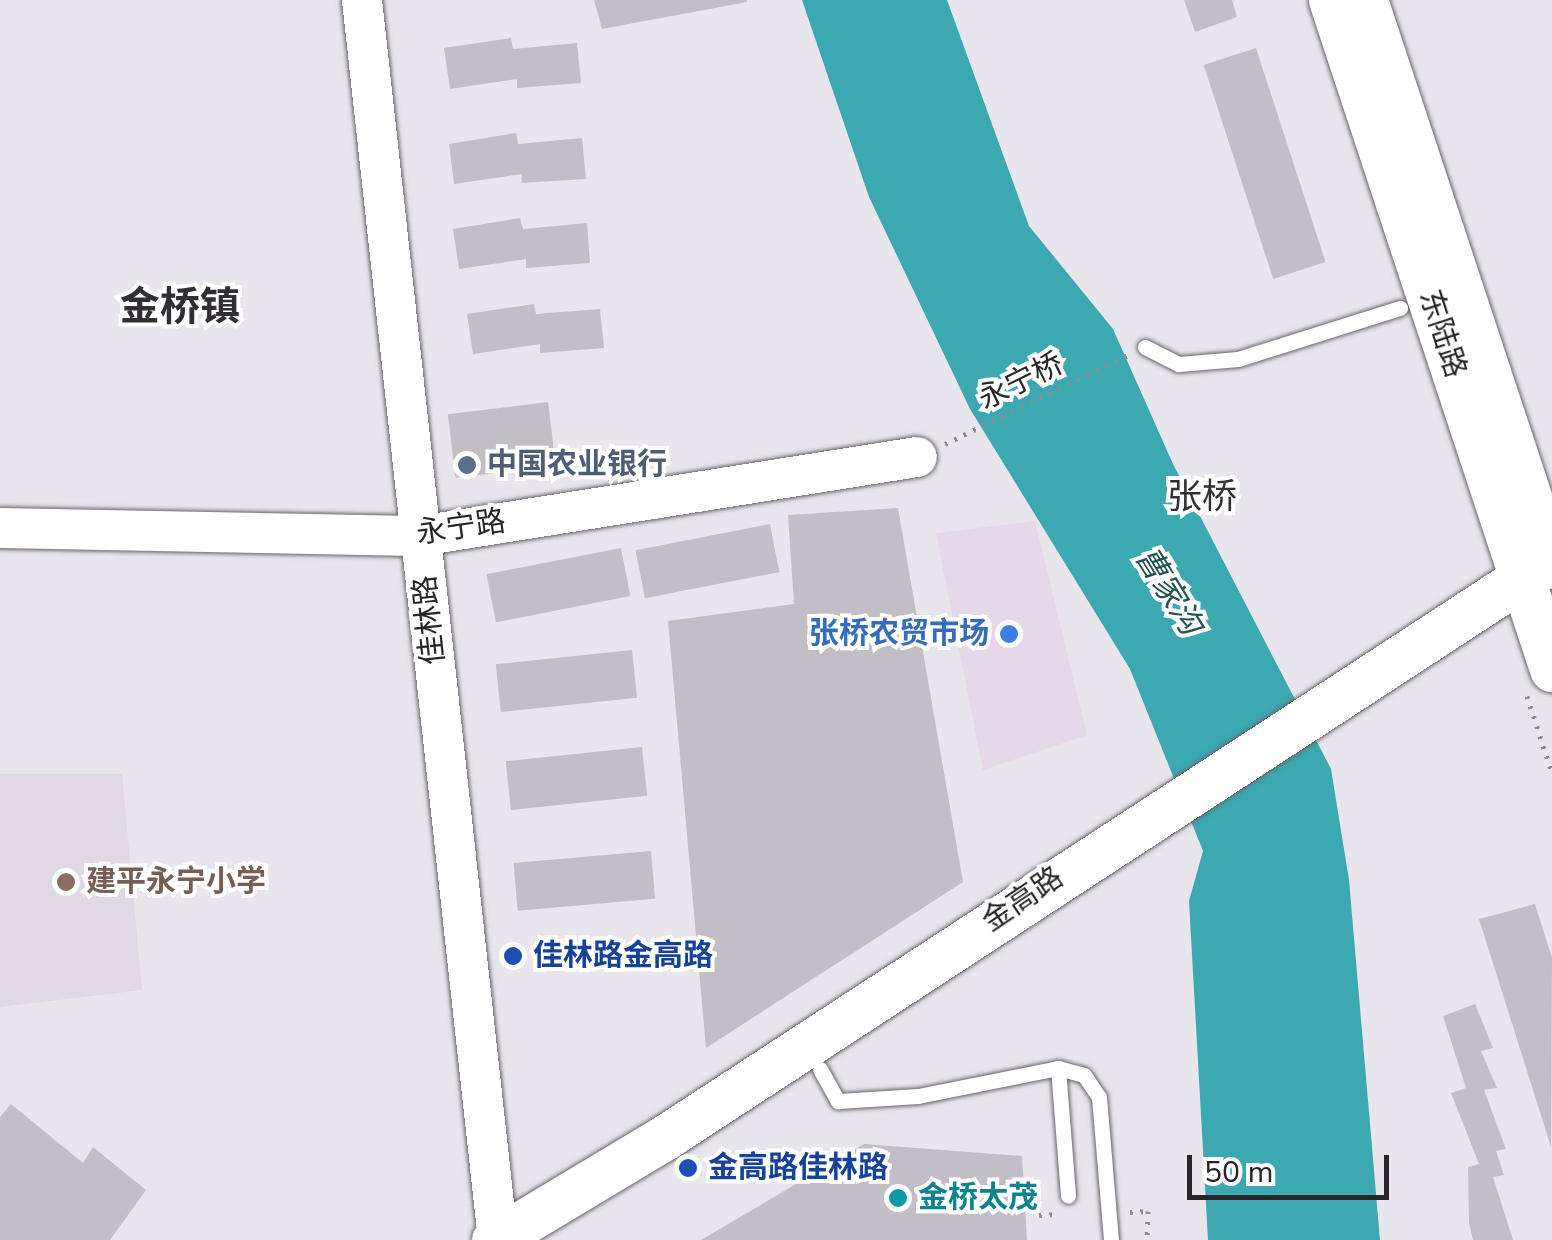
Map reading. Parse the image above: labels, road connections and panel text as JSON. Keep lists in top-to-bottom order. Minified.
{"streets":{"main road":["东陆路","金高路"],"street":["永宁路","佳林路"],"path":["永宁桥"]},"crossings":[["东陆路","金高路"],["永宁桥","永宁路"],["永宁路","佳林路"],["佳林路","金高路"]],"districts":["金桥镇","张桥"],"water":["曹家沟"],"places":["中国农业银行","张桥农贸市场","建平永宁小学","佳林路金高路","金高路佳林路","金桥太茂"],"scale_bar":"50 m"}
